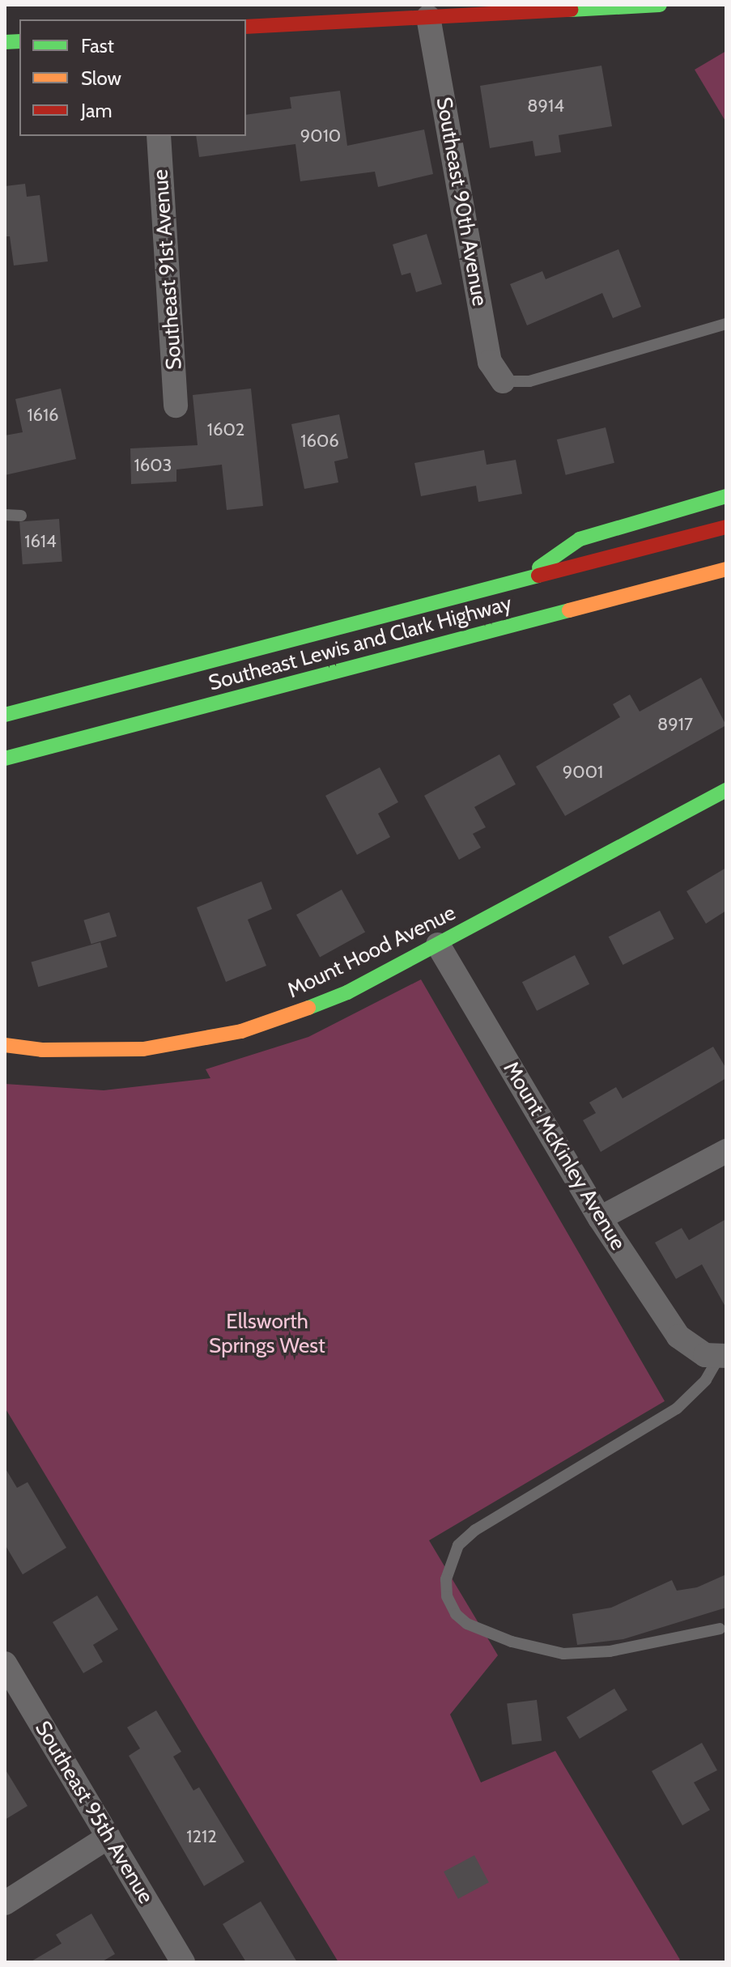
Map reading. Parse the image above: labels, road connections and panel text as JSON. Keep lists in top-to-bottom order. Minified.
{"streets":{"main road":["Southeast Lewis and Clark Highway","Mount Hood Avenue"],"street":["Southeast 90th Avenue","Southeast 91st Avenue","Mount McKinley Avenue","Southeast 95th Avenue"]},"crossings":[["Mount Hood Avenue","Mount McKinley Avenue"]],"parks":["Ellsworth Springs West"],"house_numbers":["8914","9010","1616","1602","1606","1603","1614","8917","9001","1212"],"legend":["Fast","Slow","Jam"]}
